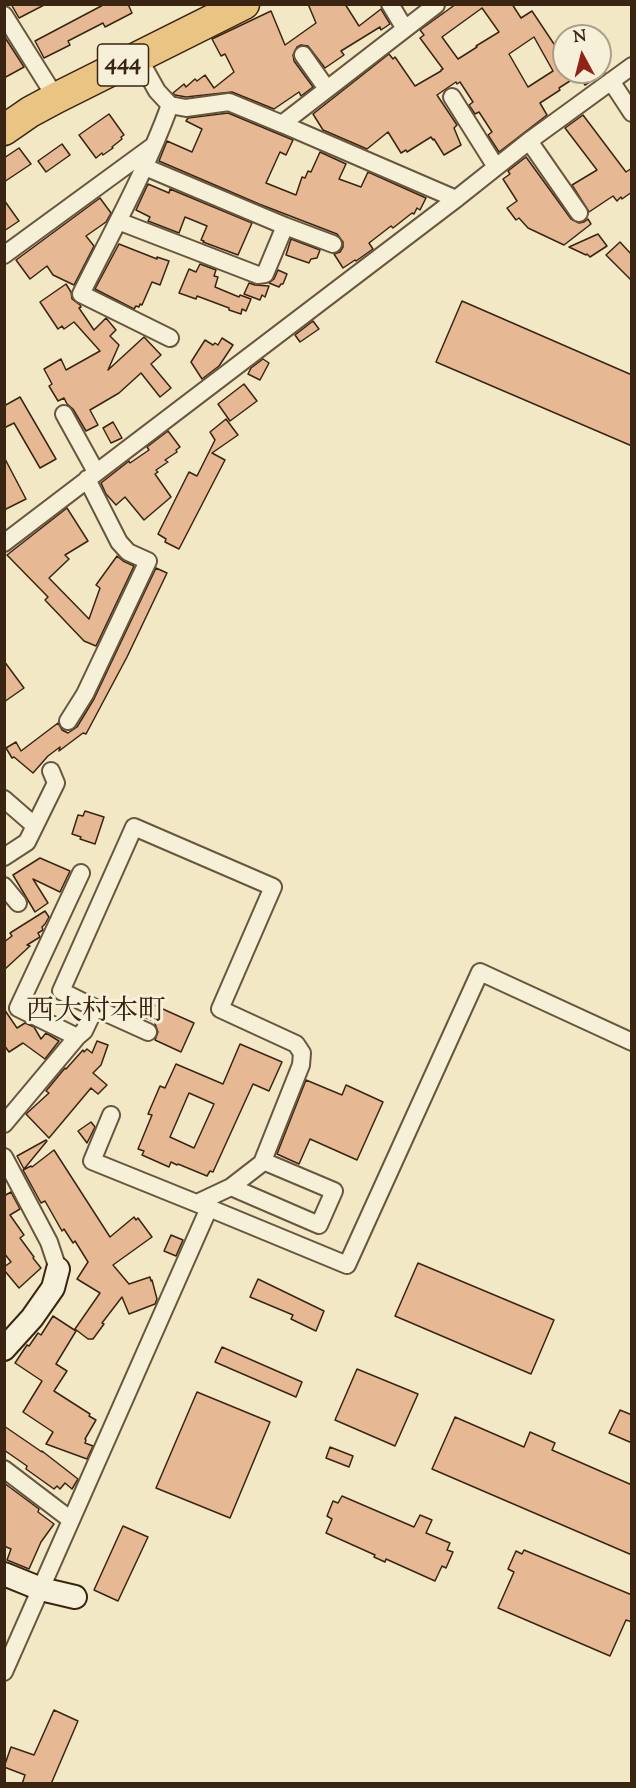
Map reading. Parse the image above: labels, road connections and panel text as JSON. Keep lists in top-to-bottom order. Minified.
{"streets":{"highway":["444"]},"districts":["西大村本町"],"north":"top"}
